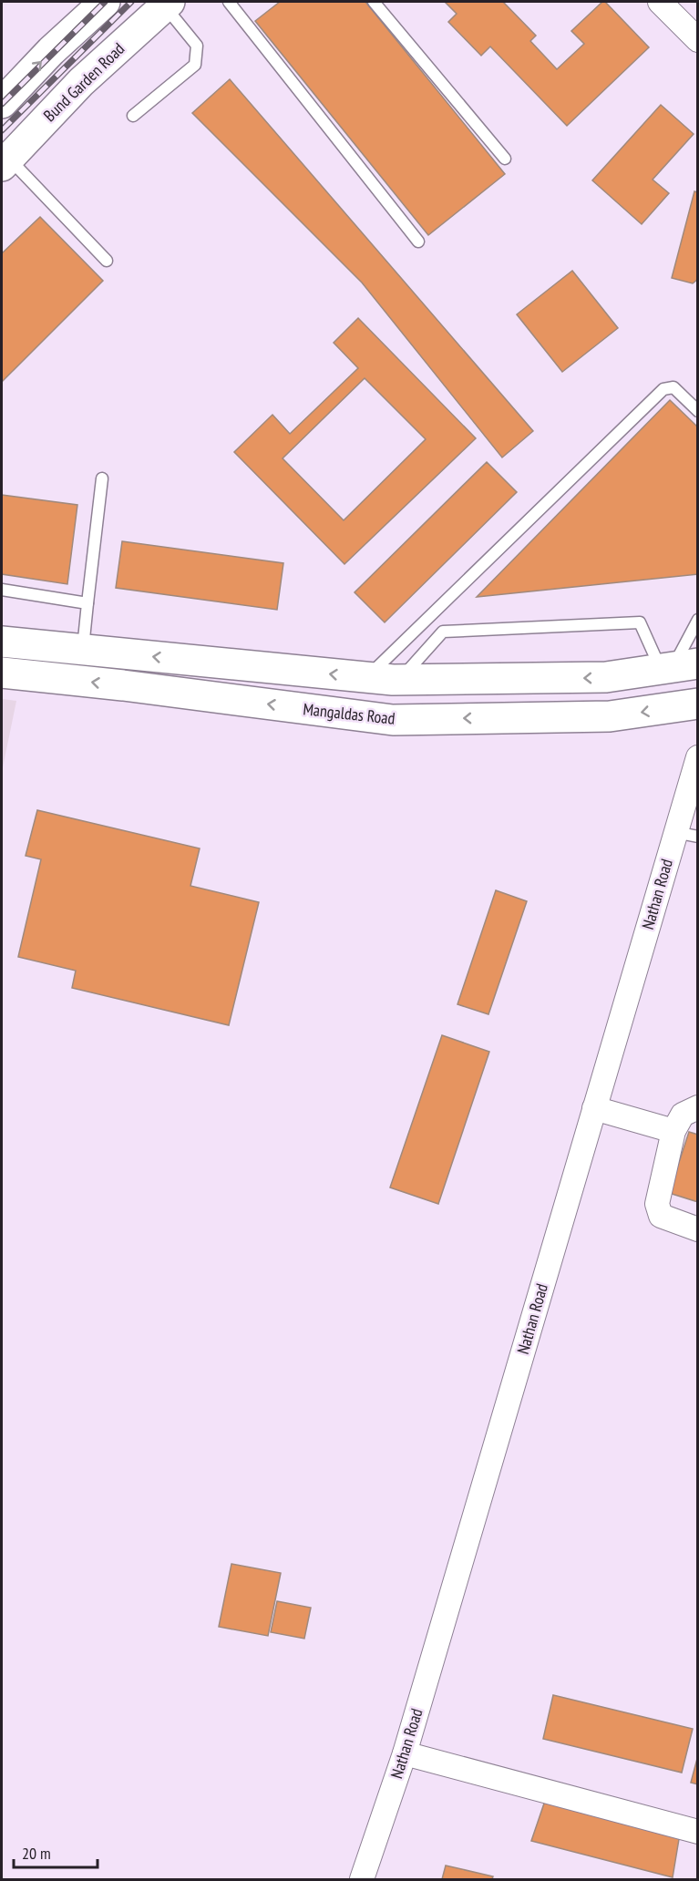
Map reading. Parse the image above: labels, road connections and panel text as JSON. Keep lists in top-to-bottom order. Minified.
{"streets":{"main road":["Bund Garden Road","Mangaldas Road"],"street":["Nathan Road"]},"scale_bar":"20 m"}
